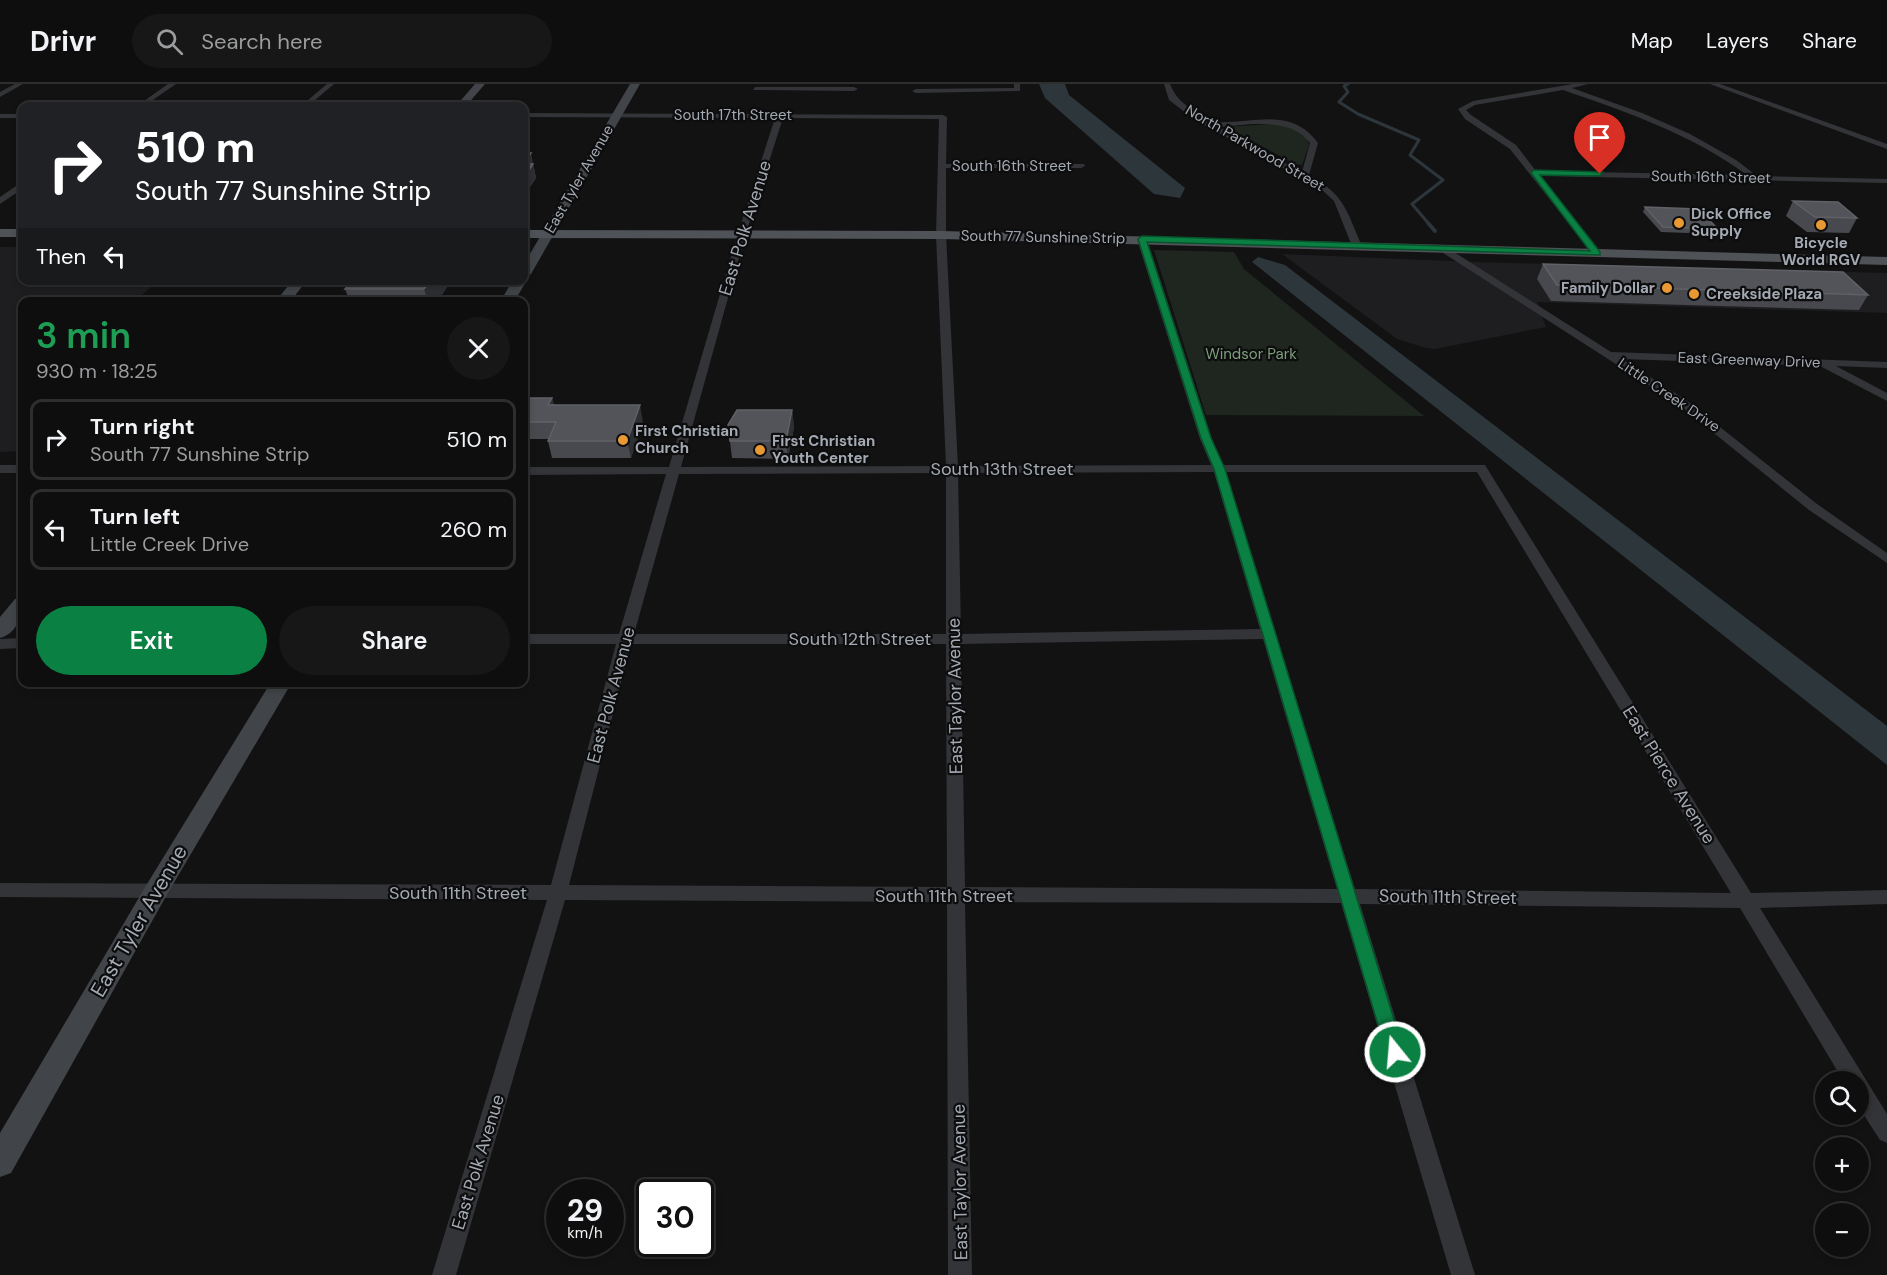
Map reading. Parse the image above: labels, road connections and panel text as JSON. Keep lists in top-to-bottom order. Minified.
{"streets":{"main road":["East Tyler Avenue","South 77 Sunshine Strip"],"street":["South 17th Street","North Parkwood Street","South 16th Street","East Polk Avenue","East Greenway Drive","Little Creek Drive","South 13th Street","South 12th Street","East Taylor Avenue","East Pierce Avenue","South 11th Street"]},"crossings":[["South 17th Street","East Tyler Avenue"],["South 17th Street","East Polk Avenue"],["South 17th Street","East Taylor Avenue"],["North Parkwood Street","South 77 Sunshine Strip"],["South 16th Street","East Taylor Avenue"],["East Tyler Avenue","South 77 Sunshine Strip"],["East Tyler Avenue","South 11th Street"],["East Polk Avenue","South 77 Sunshine Strip"],["East Polk Avenue","South 13th Street"],["East Polk Avenue","South 12th Street"],["East Polk Avenue","South 11th Street"],["South 77 Sunshine Strip","Little Creek Drive"],["South 77 Sunshine Strip","East Taylor Avenue"],["East Greenway Drive","Little Creek Drive"],["South 13th Street","East Taylor Avenue"],["South 13th Street","East Pierce Avenue"],["South 12th Street","East Taylor Avenue"],["East Taylor Avenue","South 11th Street"],["East Pierce Avenue","South 11th Street"]],"parks":["Windsor Park"],"places":["Dick Office Supply","Bicycle World RGV","Family Dollar","Creekside Plaza","First Christian Church","First Christian Youth Center"],"page":{"header":"Drivr","search":"Search here","nav":["Map","Layers","Share"],"turn":["510 m","South 77 Sunshine Strip"],"then":"Then","heading":["3 min","930 m · 18:25"],"list":[{"name":"Turn right","note":"South 77 Sunshine Strip","value":"510 m"},{"name":"Turn left","note":"Little Creek Drive","value":"260 m"}],"buttons":["Exit","Share"],"map_buttons":["+","−"],"speed":"29 km/h","limit":"30"}}
